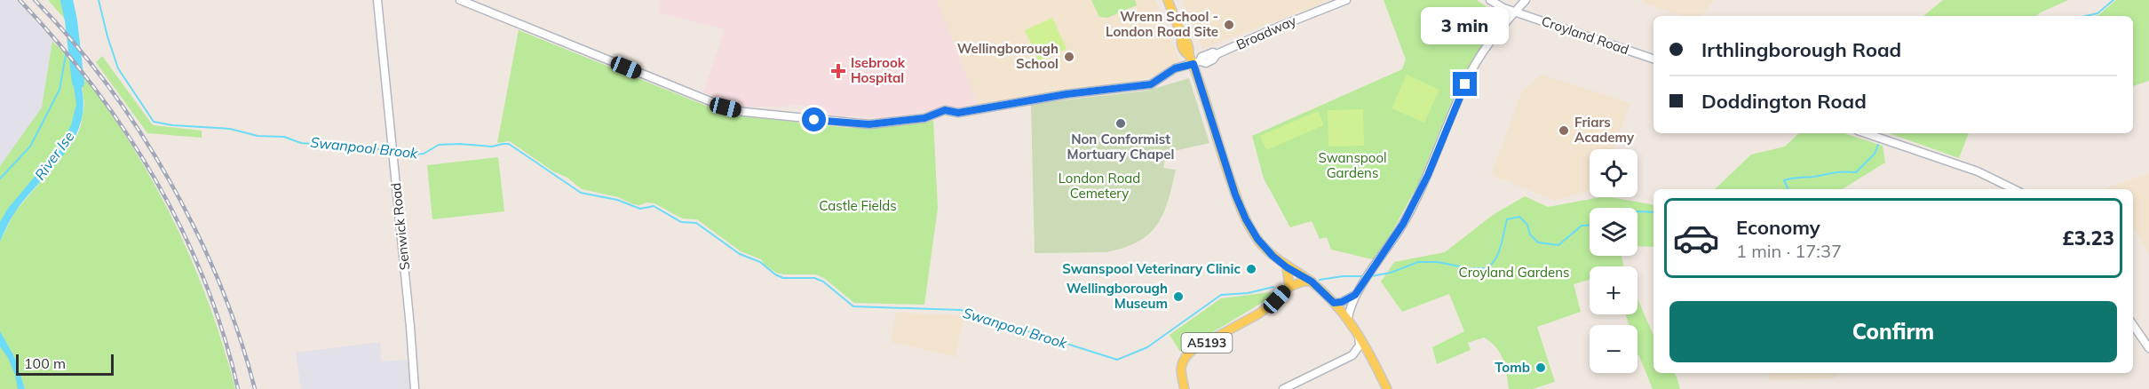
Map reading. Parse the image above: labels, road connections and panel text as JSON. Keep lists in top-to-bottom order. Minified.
{"streets":{"main road":["Broadway","Croyland Road","Senwick Road","A5193"]},"water":["Swanpool Brook","River Ise"],"parks":["Swanspool Gardens","London Road Cemetery","Castle Fields","Croyland Gardens"],"places":{"other":["Wrenn School - London Road Site","Wellingborough School","Non Conformist Mortuary Chapel","Friars Academy","Swanspool Veterinary Clinic","Wellingborough Museum","Tomb"],"health":["Isebrook Hospital"]},"scale_bar":"100 m","page":{"bubble":"3 min","banner":["Irthlingborough Road","Doddington Road"],"map_buttons":["+","−"],"list":[{"name":"Economy","note":"1 min · 17:37","value":"£3.23"}],"buttons":"Confirm","scale":"100 m"}}
